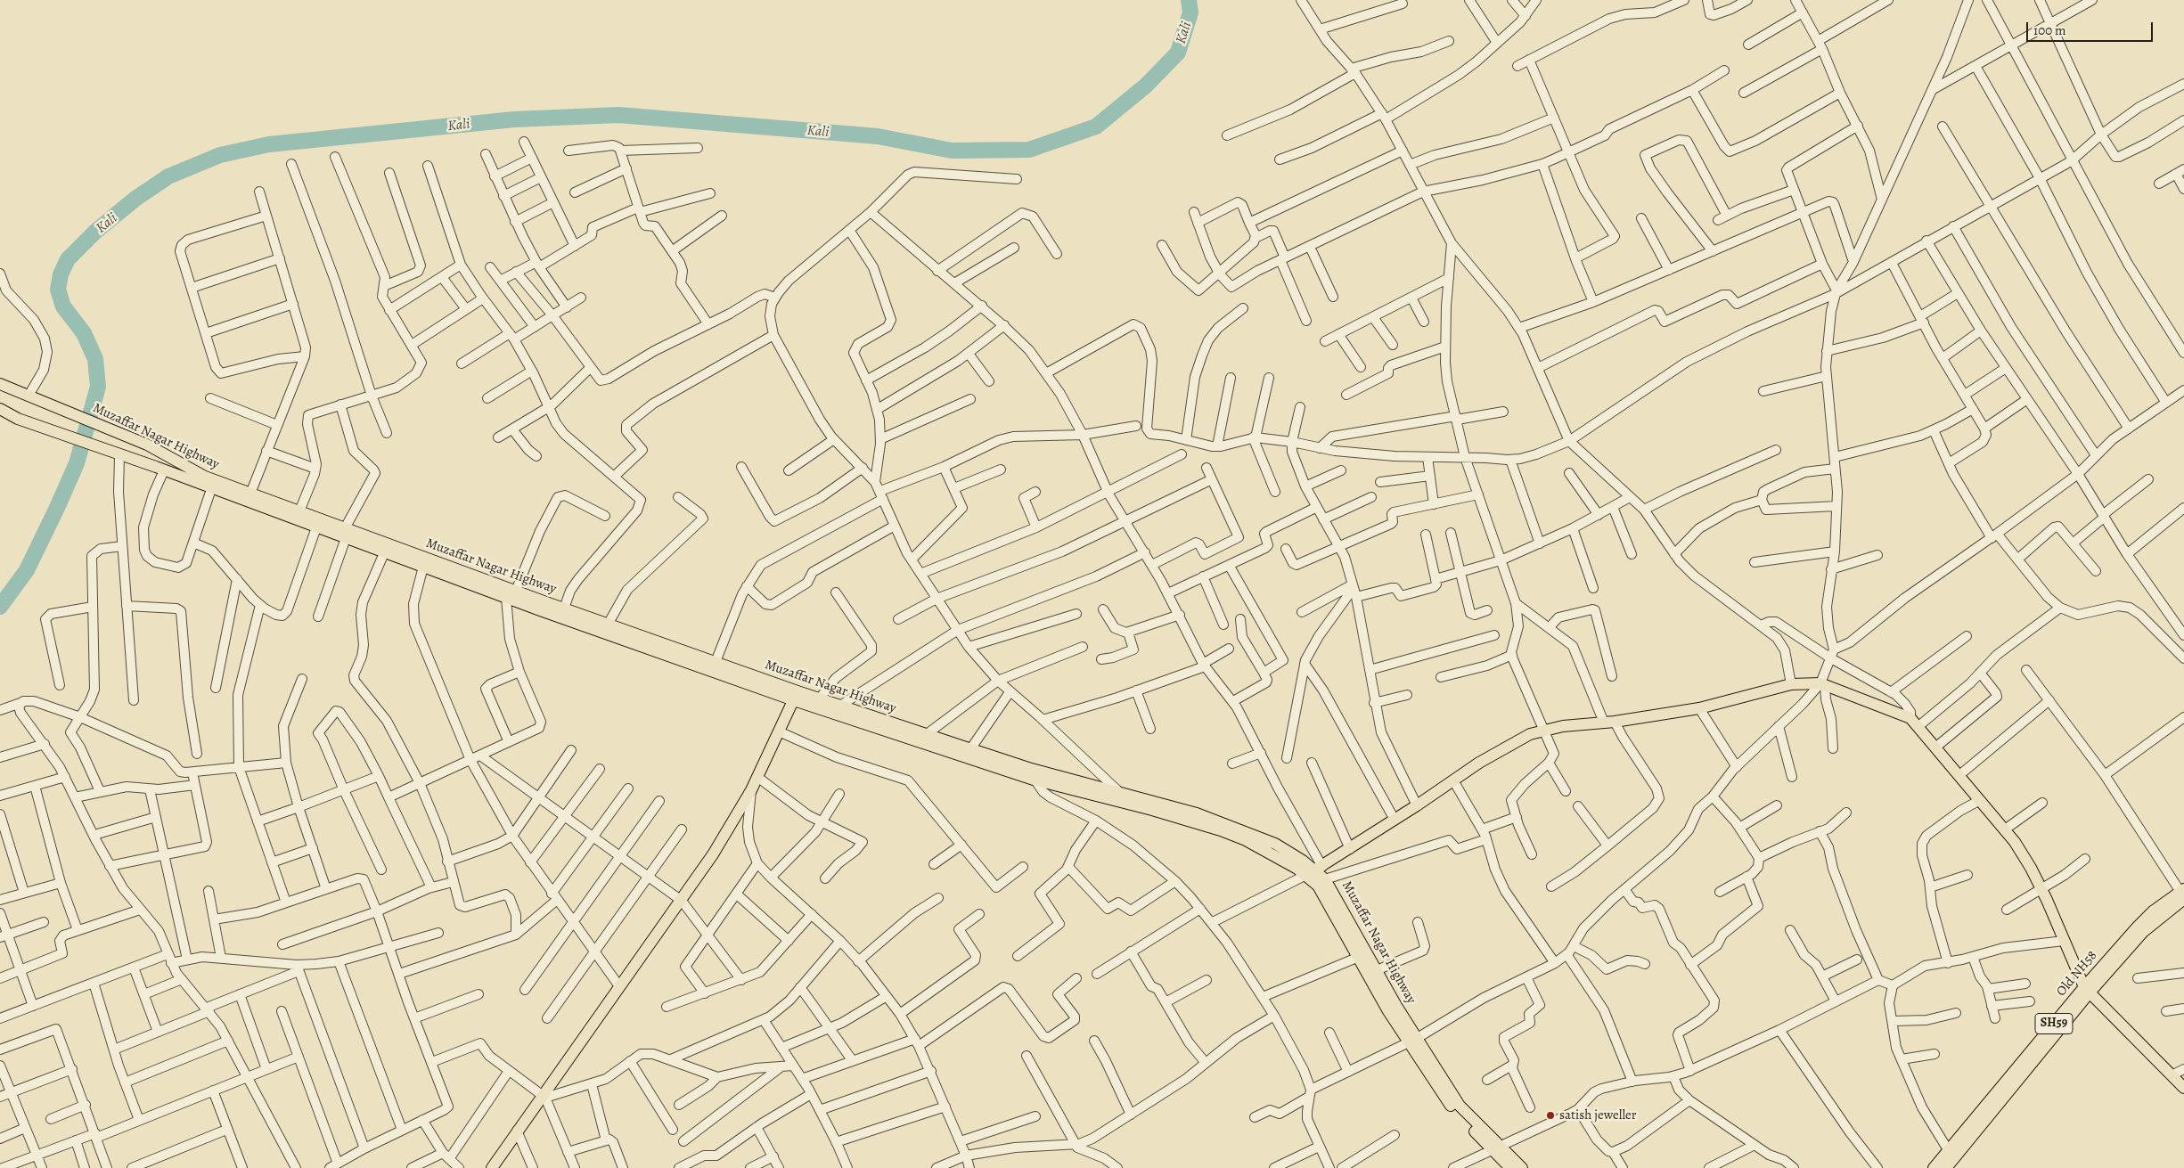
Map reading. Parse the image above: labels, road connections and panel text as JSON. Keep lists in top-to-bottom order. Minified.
{"streets":{"main road":["Muzaffar Nagar Highway","Old NH58","SH59"]},"water":["Kali"],"places":["satish jeweller"],"scale_bar":"100 m"}
